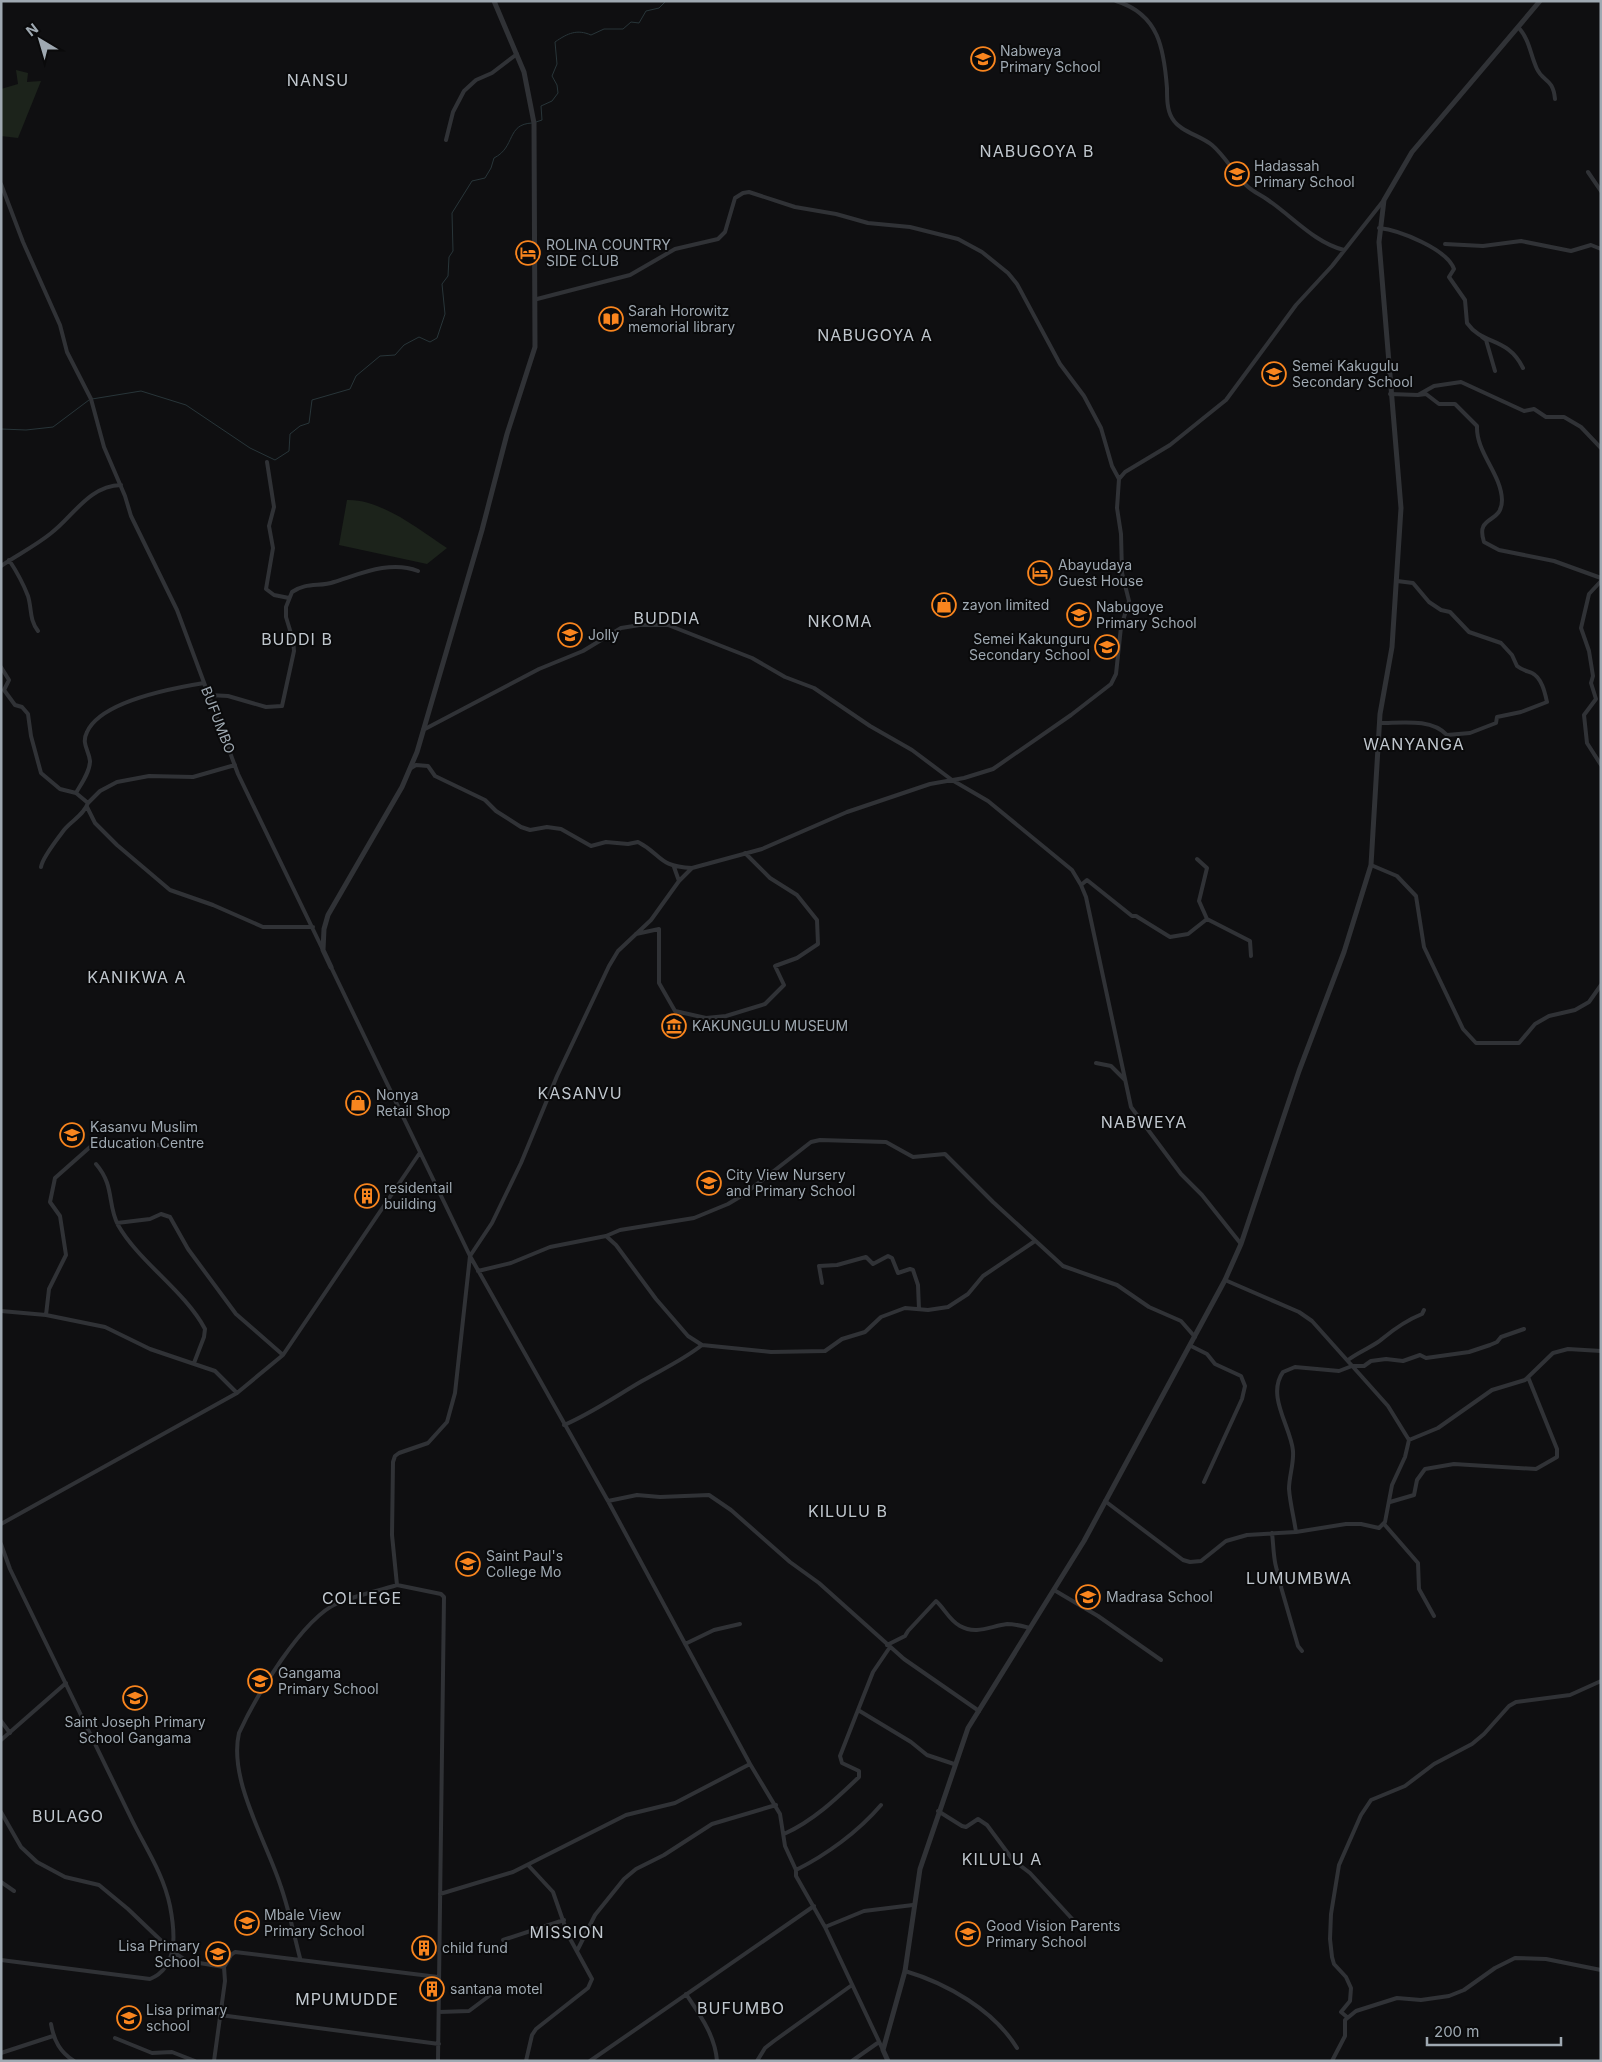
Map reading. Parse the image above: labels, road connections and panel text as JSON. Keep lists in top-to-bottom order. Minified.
{"streets":{"street":["BUFUMBO"]},"districts":["NANSU","NABUGOYA B","NABUGOYA A","BUDDIA","NKOMA","BUDDI B","WANYANGA","KANIKWA A","KASANVU","NABWEYA","KILULU B","LUMUMBWA","COLLEGE","BULAGO","KILULU A","MISSION","MPUMUDDE","BUFUMBO"],"places":{"school or university":["Nabweya Primary School","Hadassah Primary School","Semei Kakugulu Secondary School","Nabugoye Primary School","Jolly","Semei Kakunguru Secondary School","Kasanvu Muslim Education Centre","City View Nursery and Primary School","Saint Paul's College Mo","Madrasa School","Gangama Primary School","Saint Joseph Primary School Gangama","Mbale View Primary School","Good Vision Parents Primary School","Lisa Primary School","Lisa primary school"],"hotel":["ROLINA COUNTRY SIDE CLUB","Abayudaya Guest House"],"library":["Sarah Horowitz memorial library"],"shop":["zayon limited","Nonya Retail Shop"],"museum":["KAKUNGULU MUSEUM"],"building":["residentail building","child fund","santana motel"]},"scale_bar":"200 m","north":"top left"}
